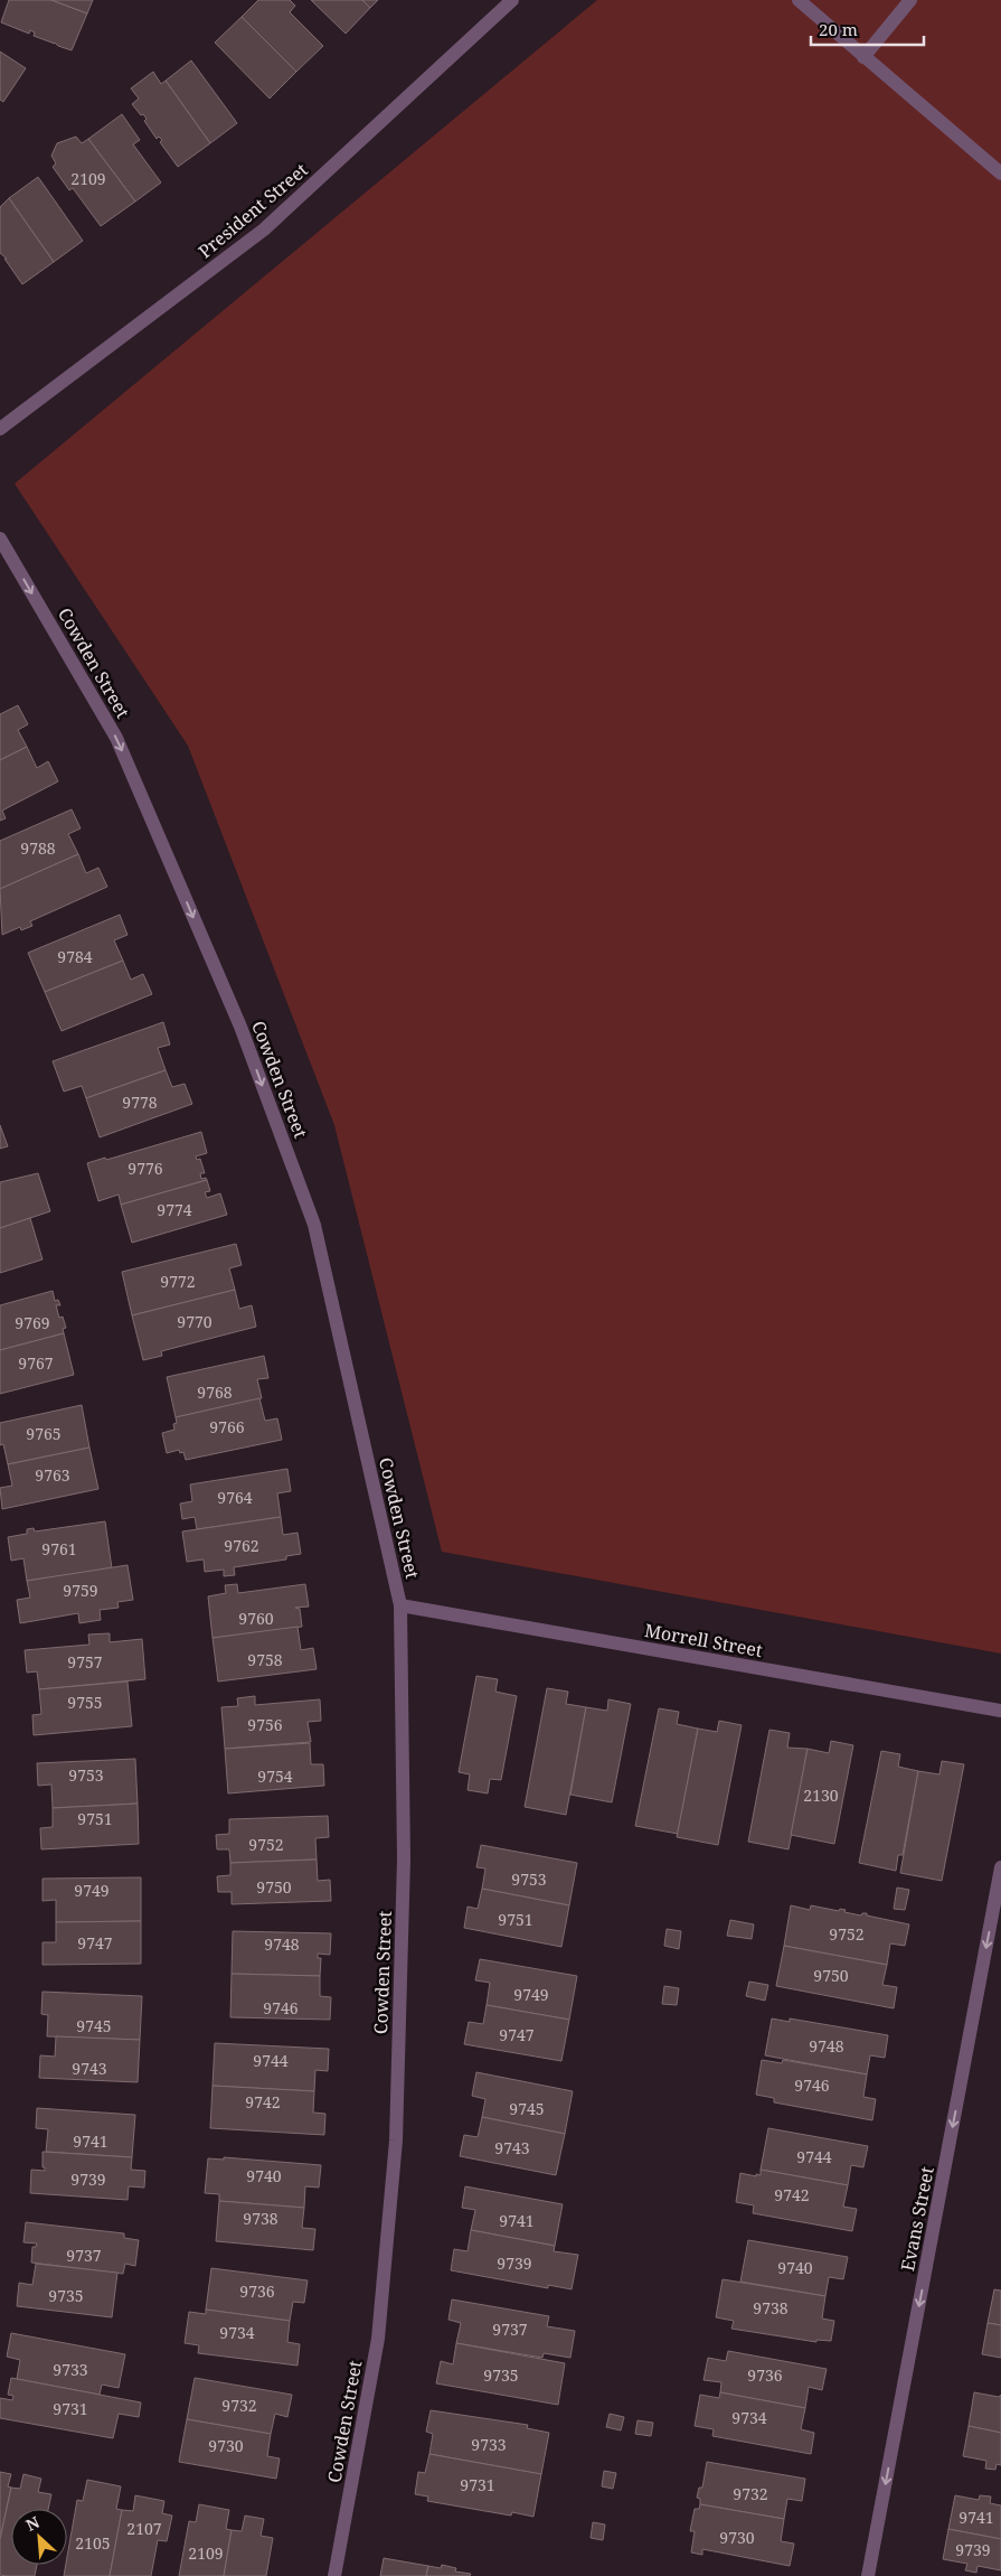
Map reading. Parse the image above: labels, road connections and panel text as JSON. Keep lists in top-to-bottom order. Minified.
{"streets":{"street":["President Street","Cowden Street","Morrell Street","Evans Street"]},"crossings":[["Cowden Street","Morrell Street"]],"one_way":["Cowden Street","Evans Street"],"house_numbers":["2109","9788","9784","9778","9776","9774","9772","9770","9769","9767","9768","9766","9765","9763","9764","9762","9761","9759","9760","9758","9757","9755","9756","9753","9754","2130","9751","9752","9753","9750","9749","9751","9752","9747","9748","9750","9749","9746","9745","9747","9748","9744","9743","9746","9742","9745","9741","9743","9744","9740","9739","9742","9738","9741","9737","9739","9740","9736","9735","9738","9737","9734","9733","9735","9736","9732","9731","9734","9733","9730","9731","9732","9741","2107","9730","2105","9739","2109"],"scale_bar":"20 m","north":"top left"}
